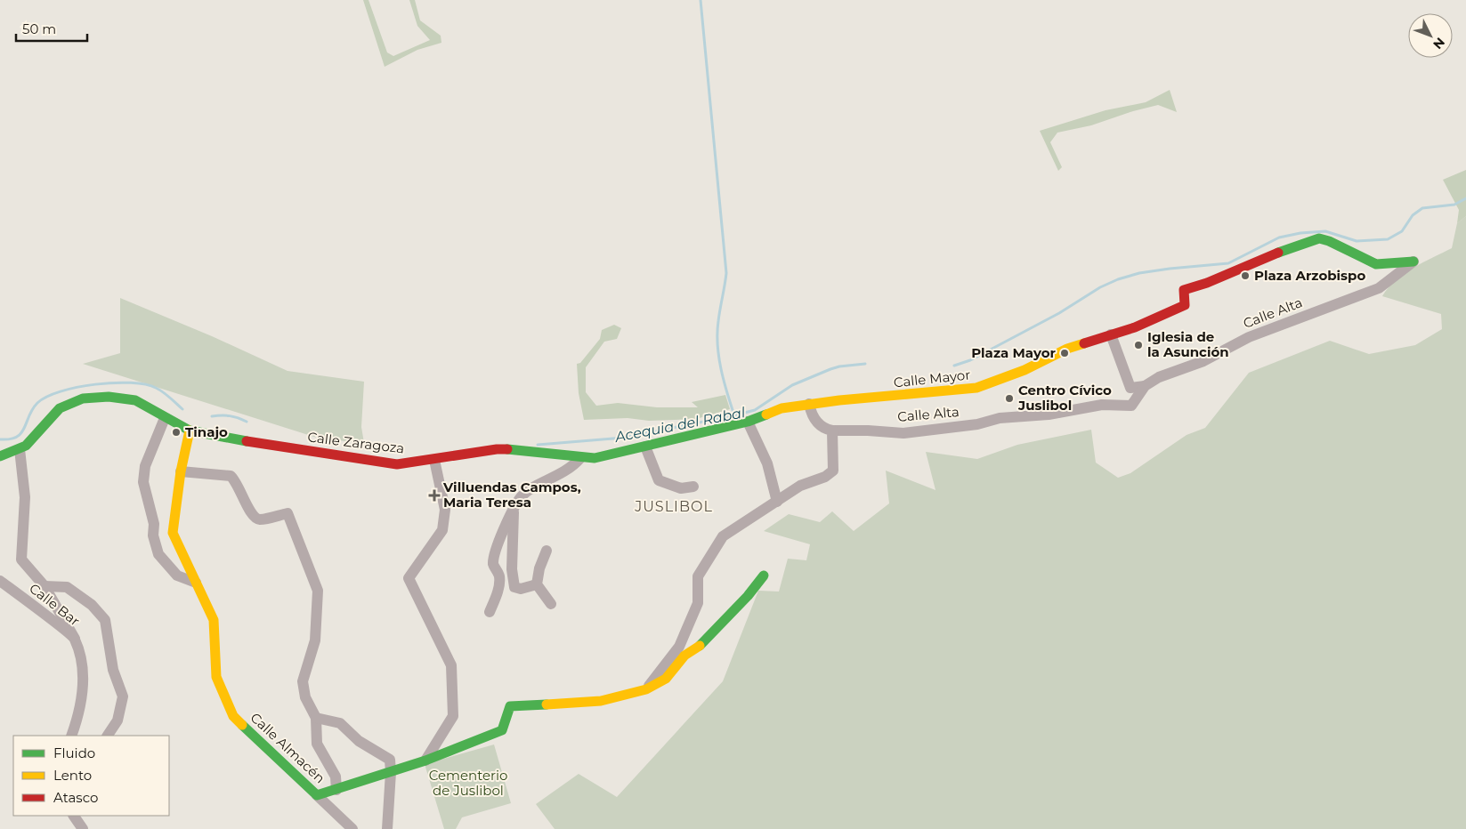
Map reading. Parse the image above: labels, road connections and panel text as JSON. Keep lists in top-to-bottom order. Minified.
{"streets":{"street":["Calle Alta","Calle Mayor","Calle Zaragoza","Calle Bar","Calle Almacén"]},"crossings":[["Calle Alta","Calle Mayor"],["Calle Mayor","Calle Zaragoza"],["Calle Zaragoza","Calle Almacén"]],"districts":["JUSLIBOL"],"water":["Acequia del Rabal"],"parks":["Cementerio de Juslibol"],"places":{"other":["Plaza Arzobispo","Iglesia de la Asunción","Plaza Mayor","Centro Cívico Juslibol","Tinajo"],"health":["Villuendas Campos, Maria Teresa"]},"legend":["Fluido","Lento","Atasco"],"scale_bar":"50 m","north":"bottom right"}
